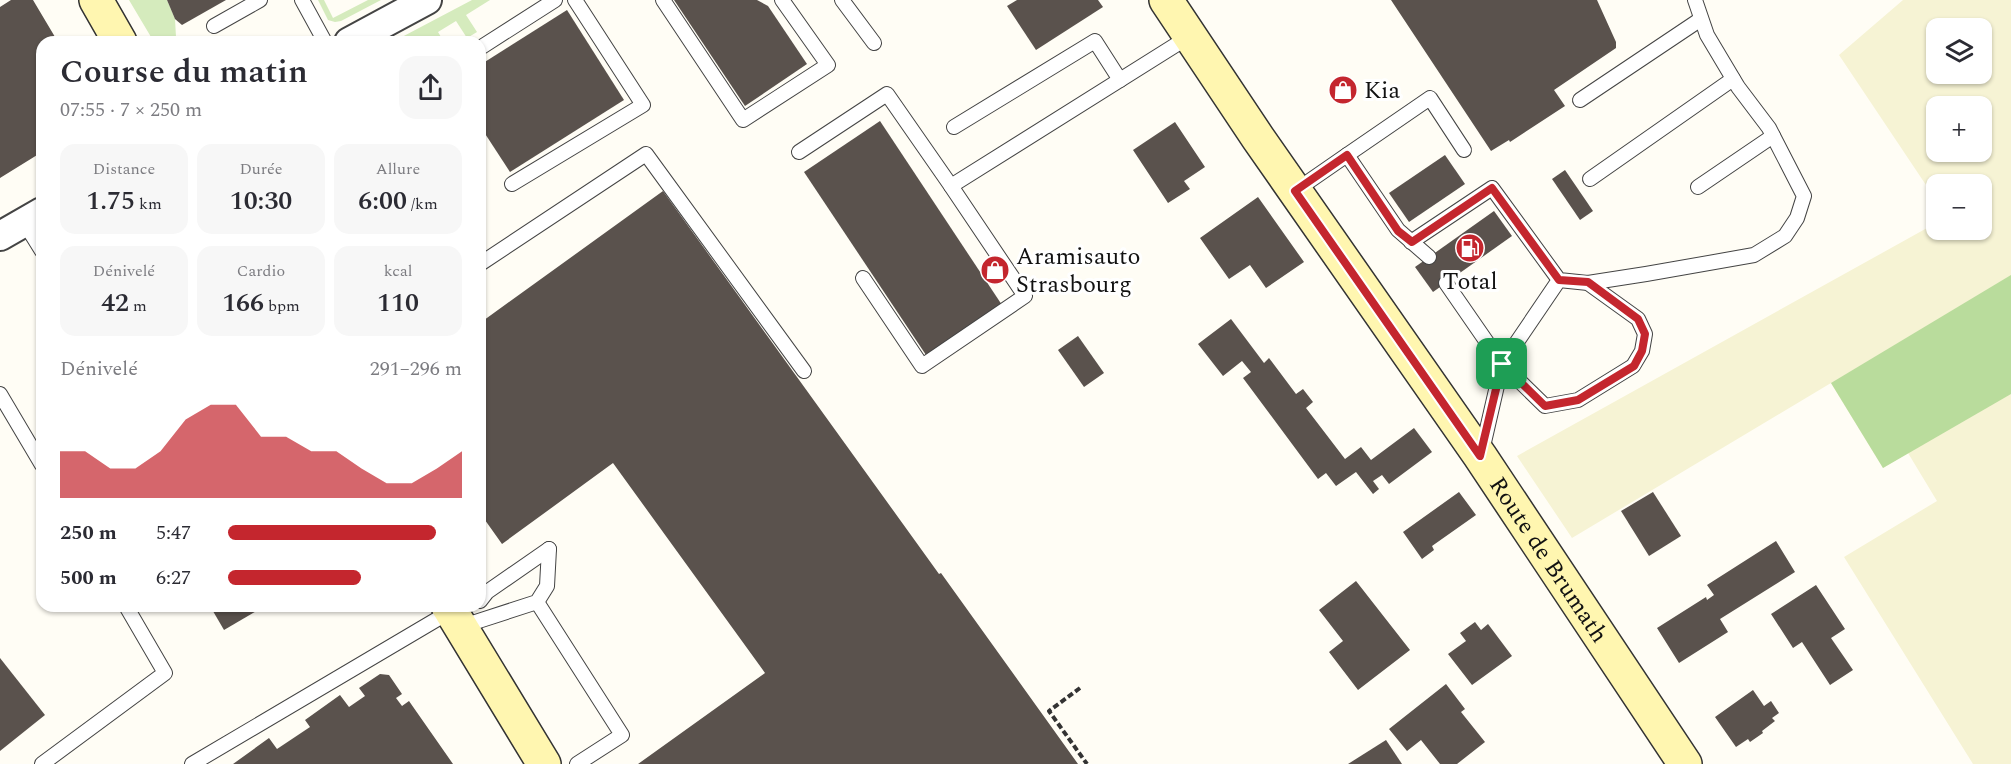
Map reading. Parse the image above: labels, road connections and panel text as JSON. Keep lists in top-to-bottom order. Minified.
{"streets":{"main road":["Route de Brumath"]},"places":{"shop":["Kia","Aramisauto Strasbourg"],"fuel station":["Total"]},"page":{"map_buttons":["+","−"],"heading":["Course du matin","07:55 · 7 × 250 m"],"stats":[["Distance","1.75 km"],["Durée","10:30"],["Allure","6:00 /km"],["Dénivelé","42 m"],["Cardio","166 bpm"],["kcal","110"]],"chart":["Dénivelé","291–296 m"],"list":[{"name":"250 m","note":"5:47"},{"name":"500 m","note":"6:27"}]}}
